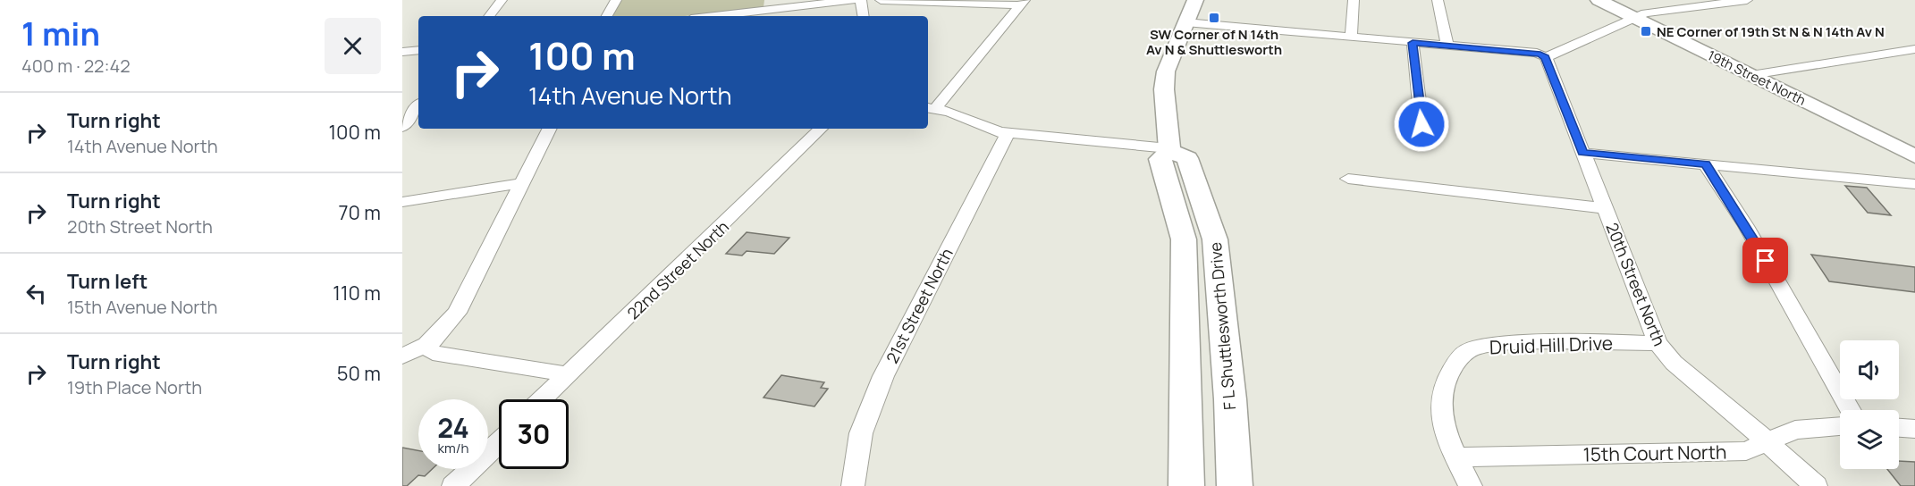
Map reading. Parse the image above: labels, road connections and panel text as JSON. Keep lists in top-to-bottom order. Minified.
{"streets":{"main road":["19th Street North","F L Shuttlesworth Drive"],"street":["22nd Street North","20th Street North","21st Street North","Druid Hill Drive","15th Court North"]},"crossings":[["20th Street North","Druid Hill Drive"],["20th Street North","15th Court North"],["Druid Hill Drive","15th Court North"]],"places":{"transit":["SW Corner of N 14th Av N & Shuttlesworth","NE Corner of 19th St N & N 14th Av N"]},"page":{"heading":["1 min","400 m · 22:42"],"turn":["100 m","14th Avenue North"],"list":[{"name":"Turn right","note":"14th Avenue North","value":"100 m"},{"name":"Turn right","note":"20th Street North","value":"70 m"},{"name":"Turn left","note":"15th Avenue North","value":"110 m"},{"name":"Turn right","note":"19th Place North","value":"50 m"}],"speed":"24 km/h","limit":"30"}}
